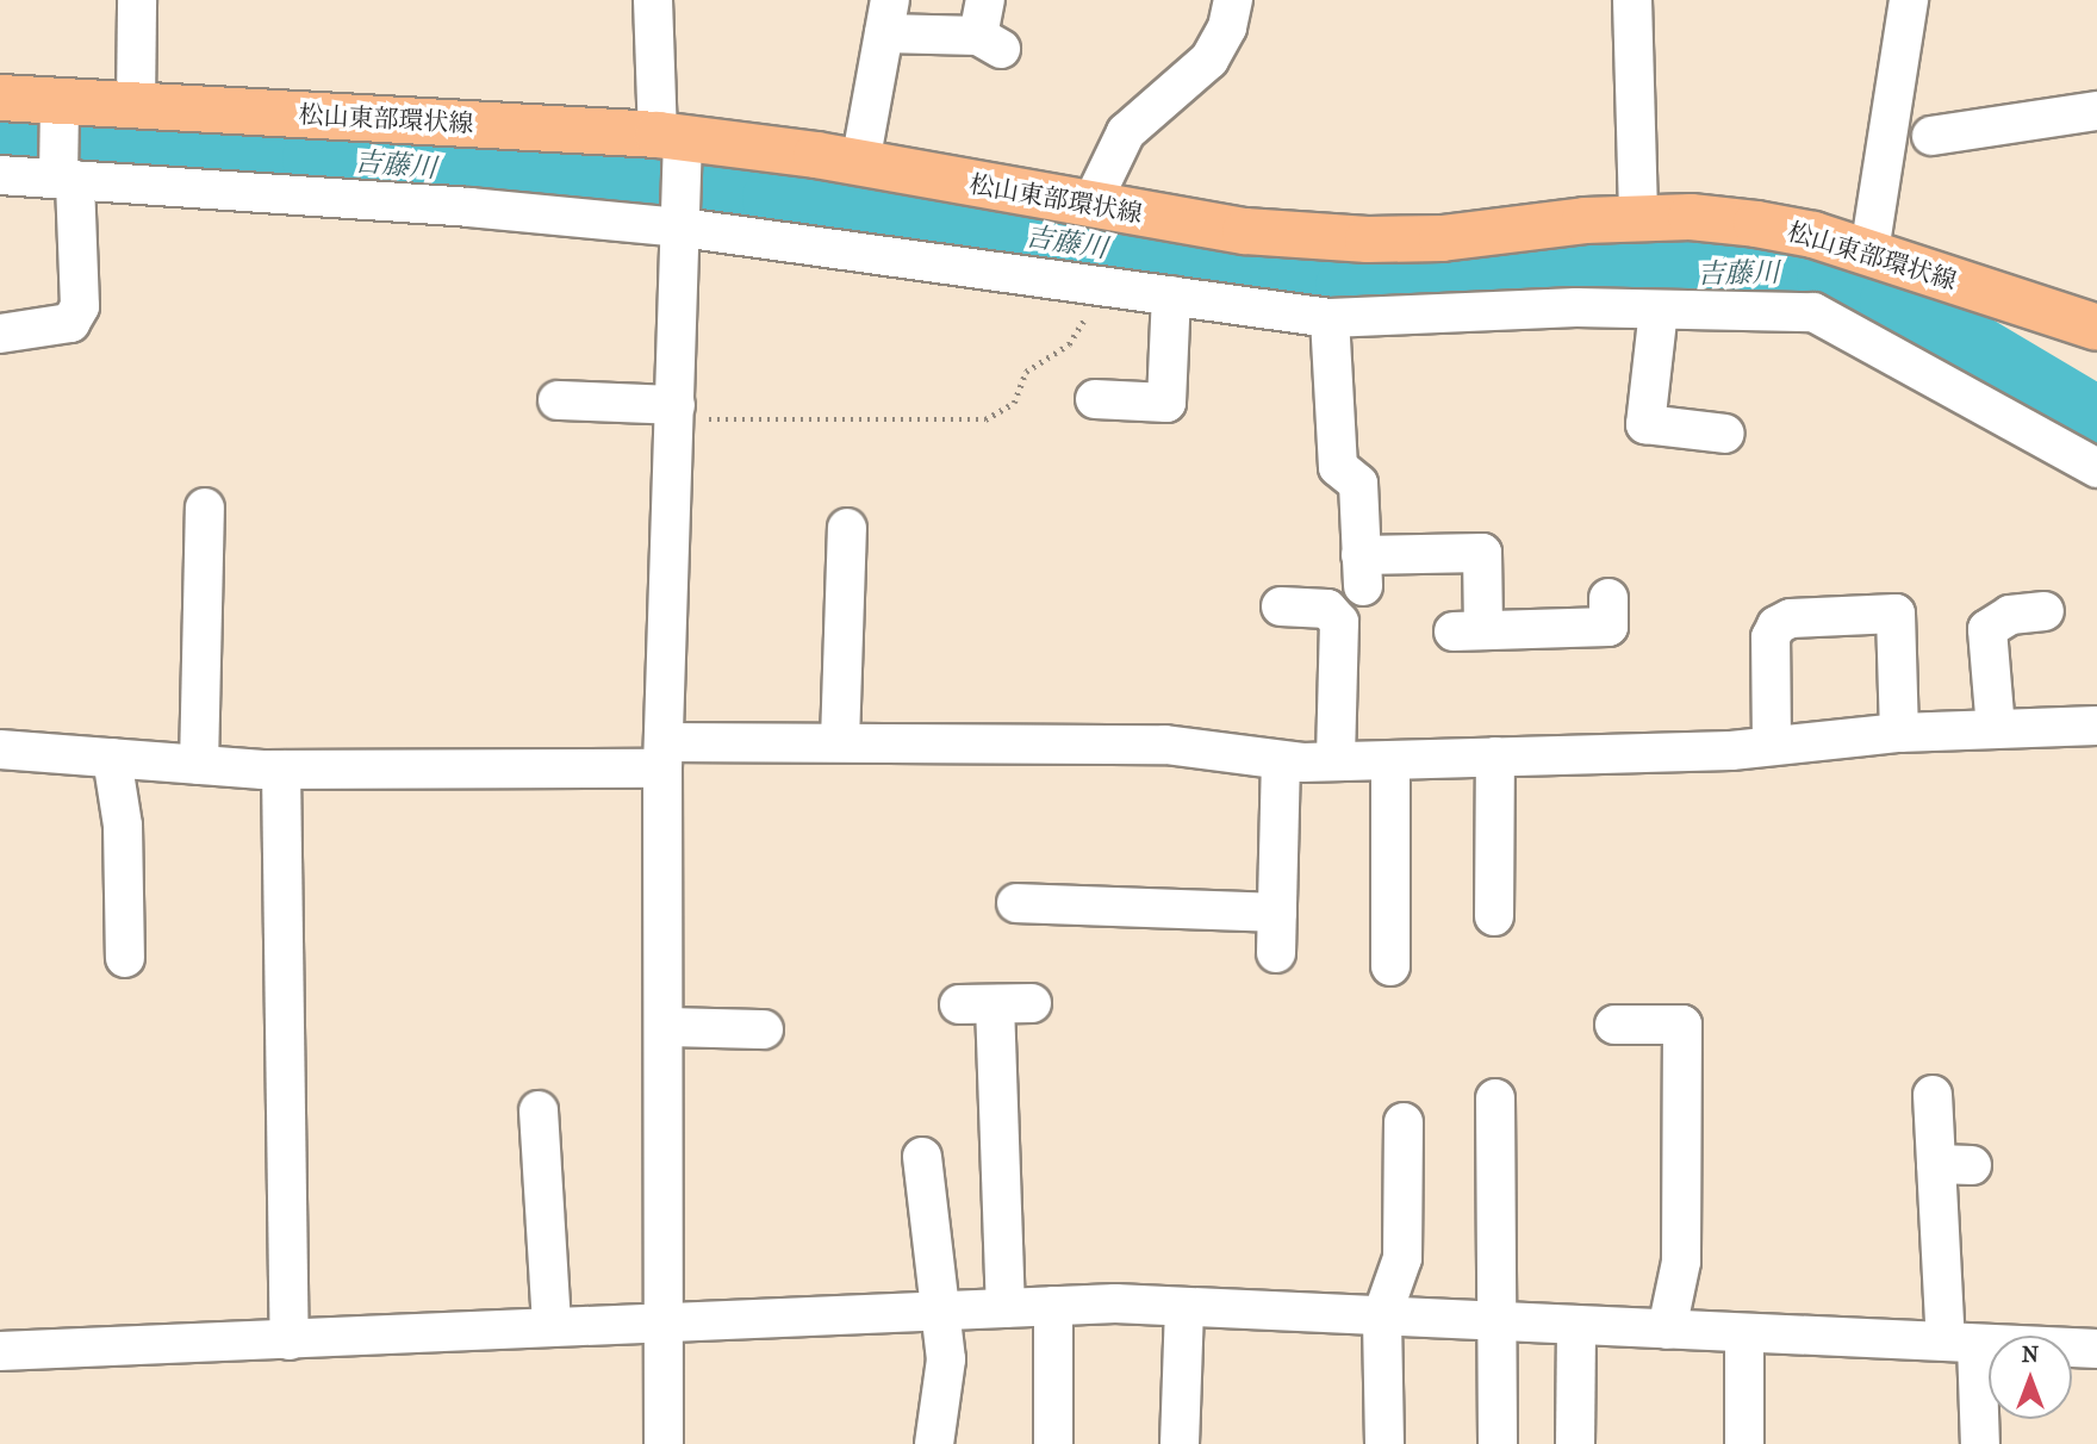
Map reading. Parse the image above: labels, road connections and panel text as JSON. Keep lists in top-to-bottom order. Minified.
{"streets":{"main road":["松山東部環状線"]},"water":["吉藤川"],"north":"top"}
